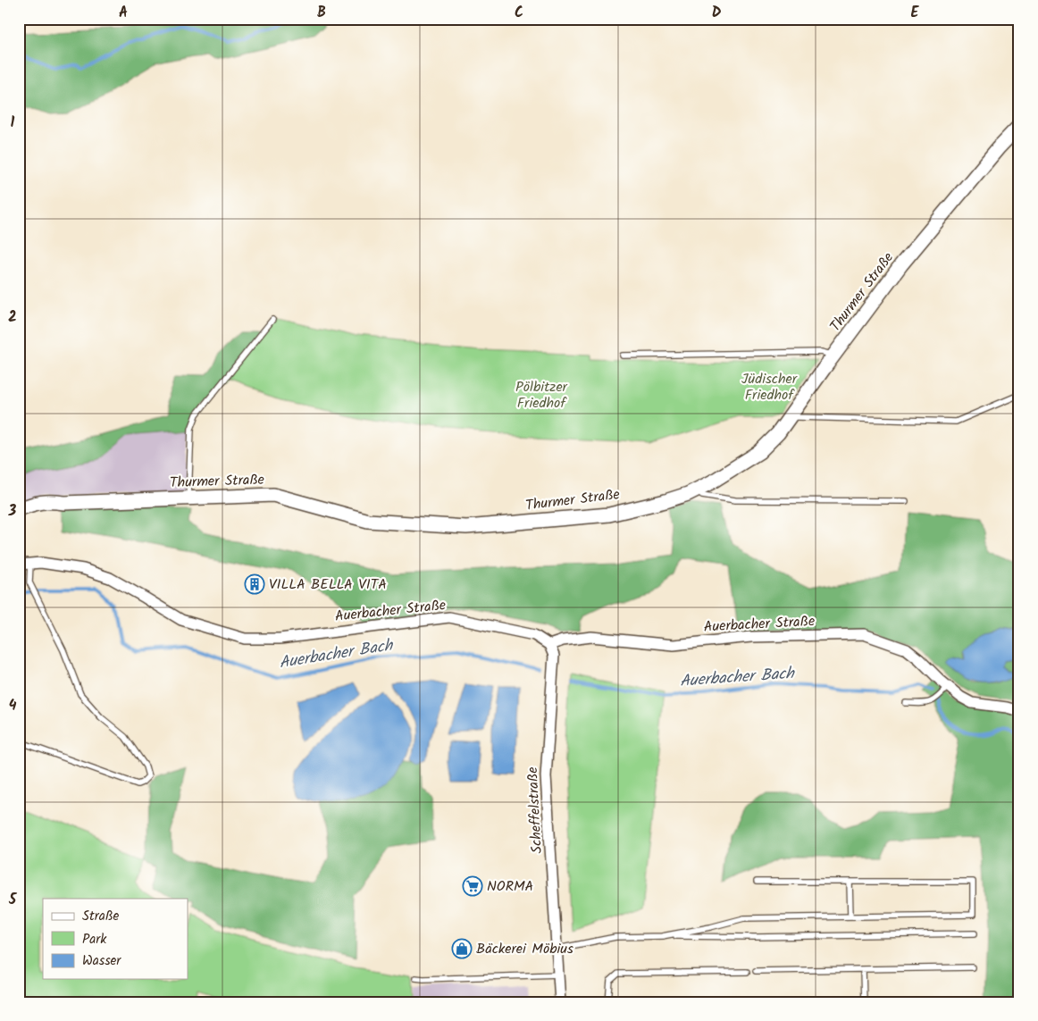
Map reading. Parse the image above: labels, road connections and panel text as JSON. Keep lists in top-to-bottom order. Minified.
{"streets":{"street":["Thurmer Straße","Auerbacher Straße","Scheffelstraße"]},"crossings":[["Auerbacher Straße","Scheffelstraße"]],"water":["Auerbacher Bach"],"parks":["Jüdischer Friedhof","Pölbitzer Friedhof"],"places":{"building":["VILLA BELLA VITA"],"supermarket":["NORMA"],"shop":["Bäckerei Möbius"]},"legend":["Straße","Park","Wasser"],"grid":{"columns":["A","B","C","D","E"],"rows":["1","2","3","4","5"]}}
